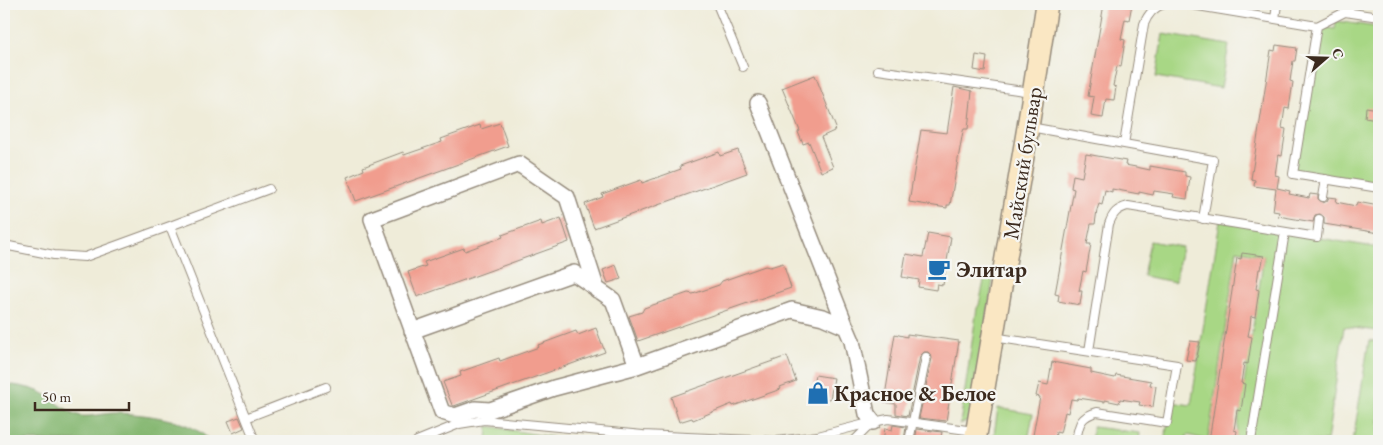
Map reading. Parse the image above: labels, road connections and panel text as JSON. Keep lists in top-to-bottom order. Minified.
{"streets":{"main road":["Майский бульвар"]},"places":{"cafe":["Элитар"],"shop":["Красное & Белое"]},"scale_bar":"50 m","north":"right"}
